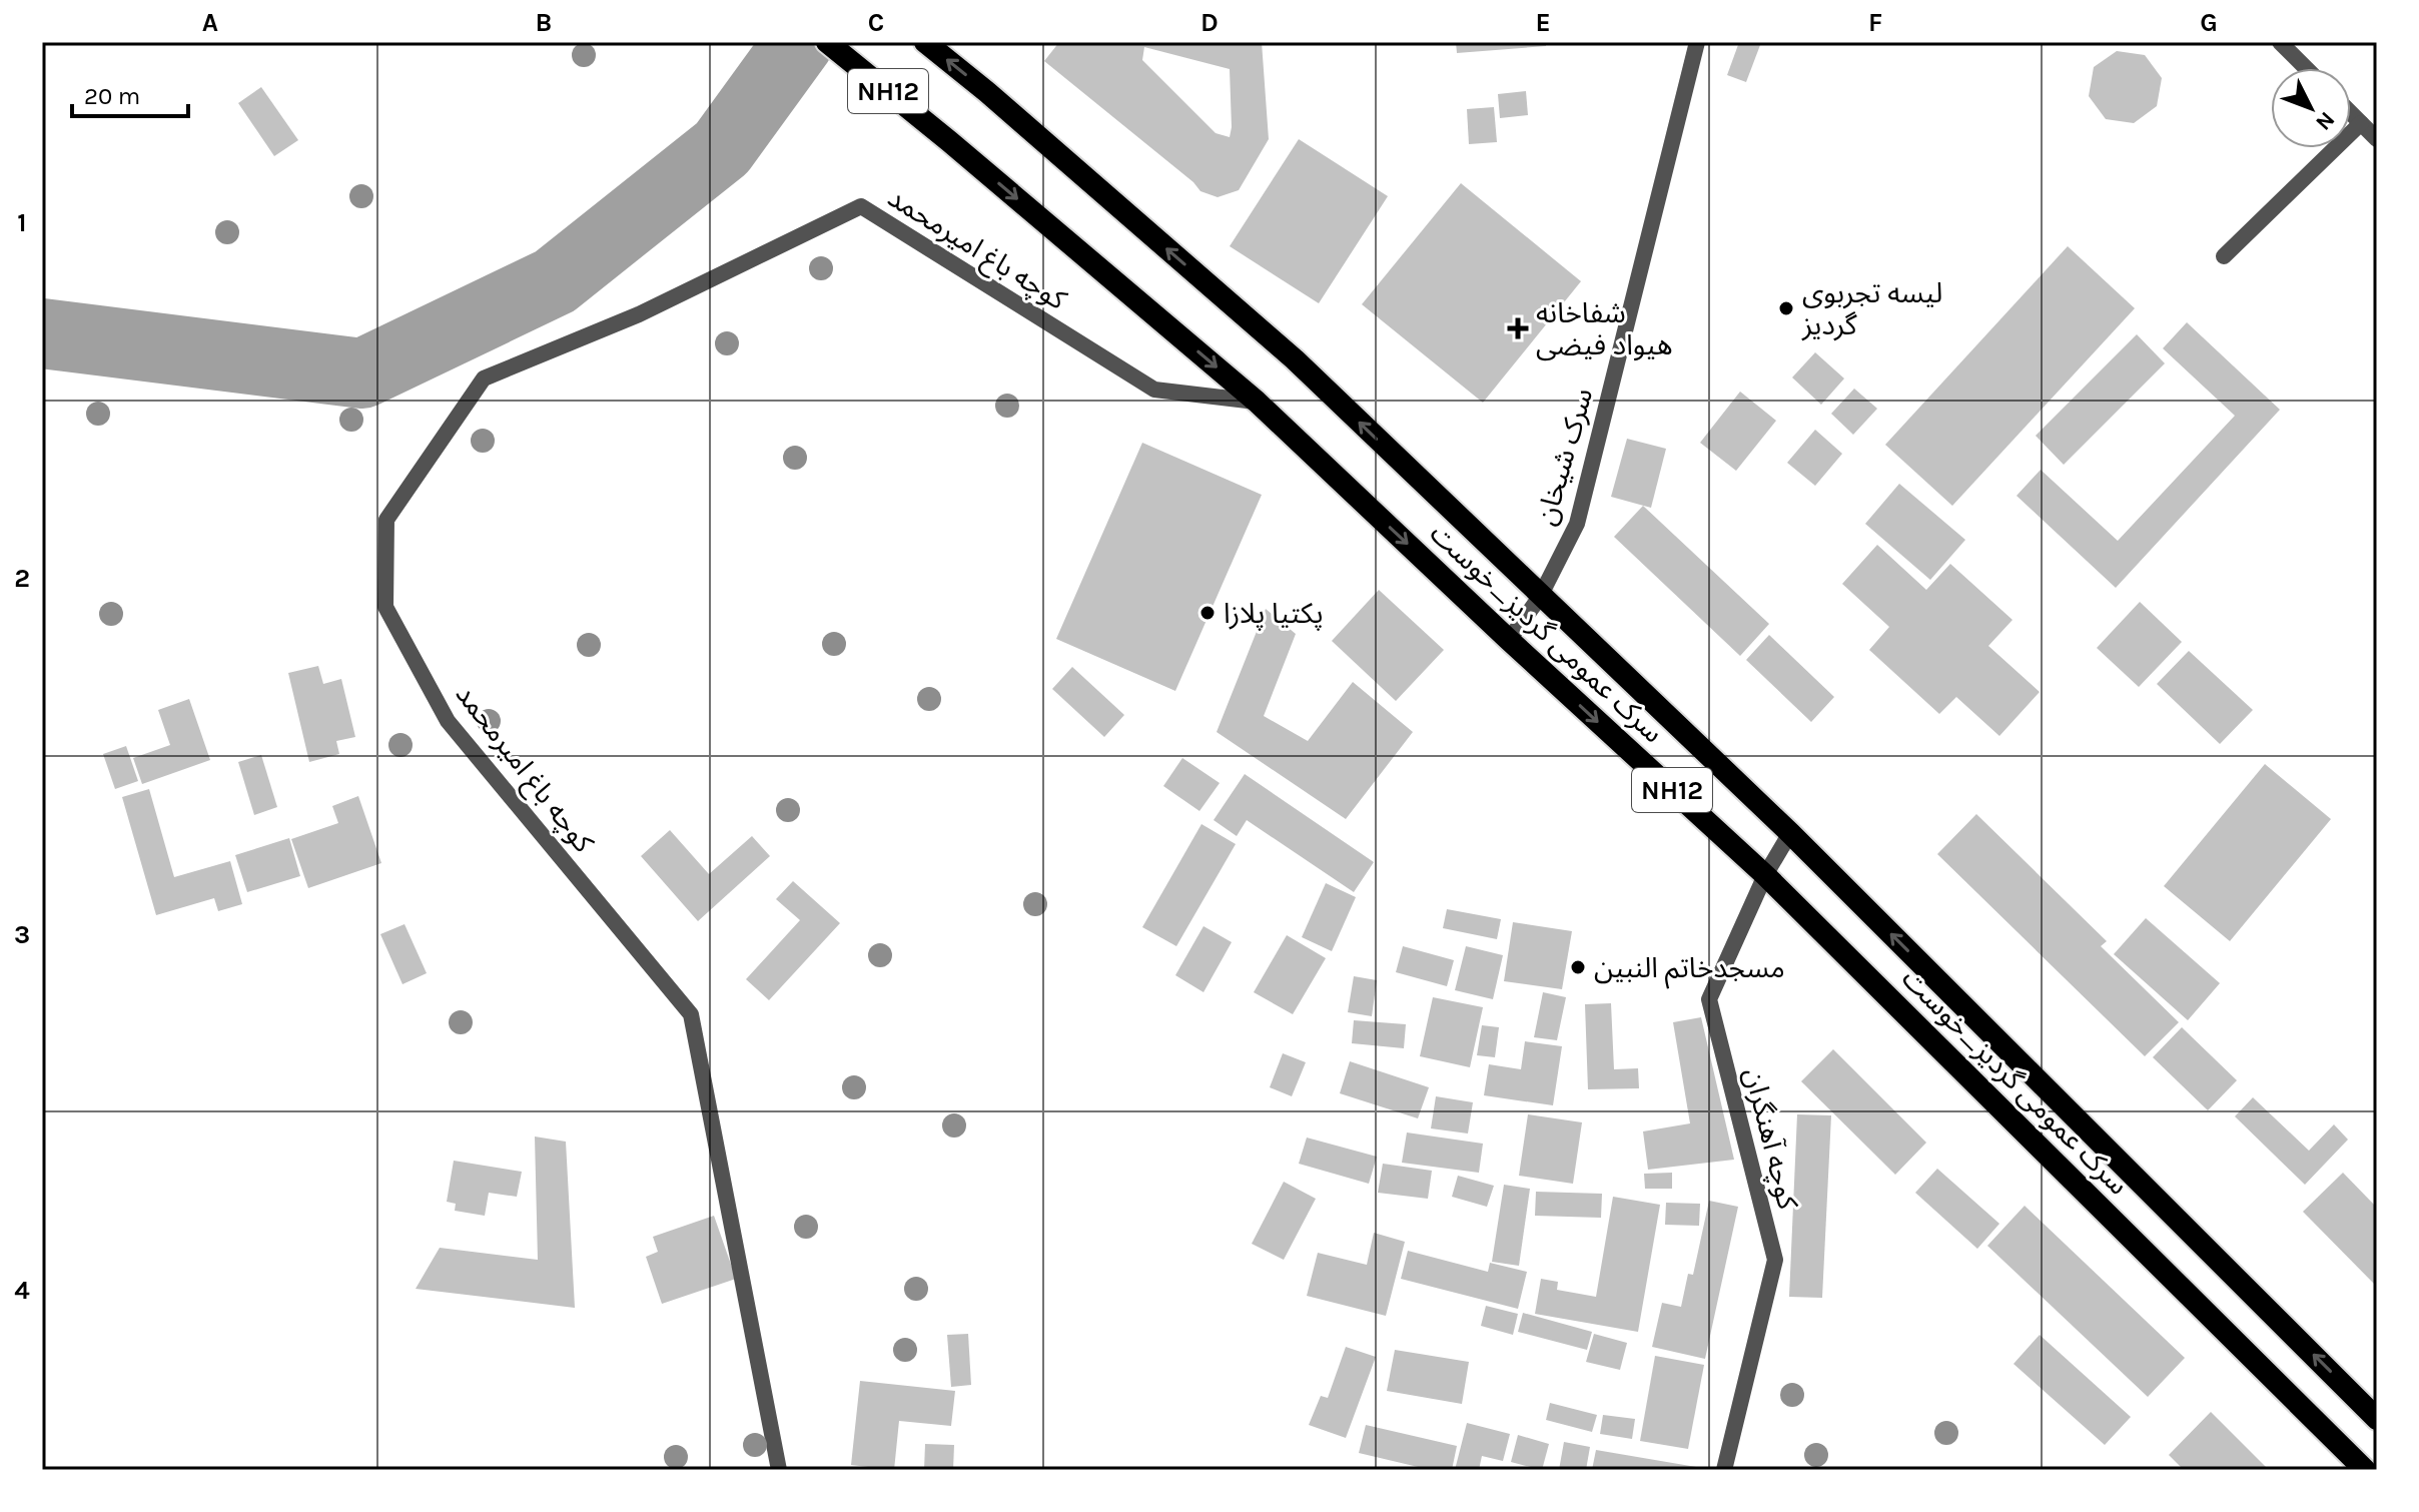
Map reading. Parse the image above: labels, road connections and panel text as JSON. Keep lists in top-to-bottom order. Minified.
{"streets":{"highway":["NH12","سرک عمومی گردیز_خوست"],"street":["کوچه باغ امیرمحمد","سرک شیخان","کوچه آهنگران"]},"crossings":[["کوچه باغ امیرمحمد","سرک عمومی گردیز_خوست"],["سرک شیخان","سرک عمومی گردیز_خوست"],["سرک عمومی گردیز_خوست","کوچه آهنگران"]],"places":{"other":["لیسه تجربوی گردیز","پکتیا پلازا","مسجدخاتم النبین"],"health":["شفاخانه هیواد فیضی"]},"scale_bar":"20 m","north":"bottom right","grid":{"columns":["A","B","C","D","E","F","G"],"rows":["1","2","3","4"]}}
